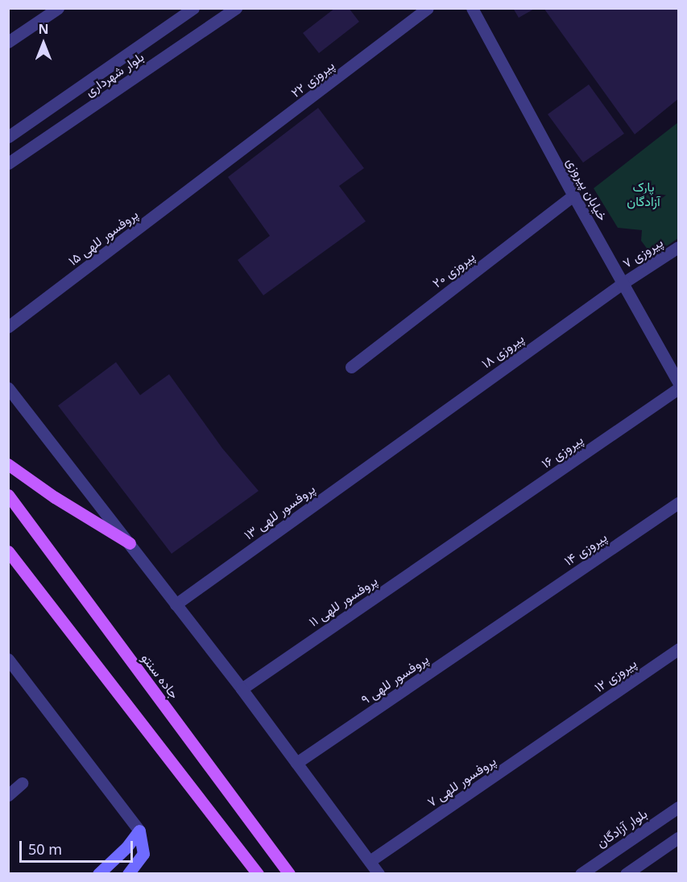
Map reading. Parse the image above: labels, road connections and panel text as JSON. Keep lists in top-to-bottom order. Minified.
{"streets":{"main road":["جاده سنتو"],"street":["بلوار شهرداری","پیروزی ۲۲","خیابان پیروزی","پروفسور للهی ۱۵","پیروزی ۷","پیروزی ۲۰","پیروزی ۱۸","پیروزی ۱۶","پروفسور للهی ۱۳","پیروزی ۱۴","پروفسور للهی ۱۱","پیروزی ۱۲","پروفسور للهی ۹","پروفسور للهی ۷","بلوار آزادگان"]},"crossings":[["پیروزی ۲۲","پروفسور للهی ۱۵"],["خیابان پیروزی","پیروزی ۷"],["خیابان پیروزی","پیروزی ۲۰"],["خیابان پیروزی","پیروزی ۱۸"],["پیروزی ۷","پیروزی ۱۸"],["پیروزی ۱۸","پروفسور للهی ۱۳"],["پیروزی ۱۶","پروفسور للهی ۱۱"],["پیروزی ۱۴","پروفسور للهی ۹"],["پیروزی ۱۲","پروفسور للهی ۷"]],"parks":["پارک آزادگان"],"scale_bar":"50 m","north":"top"}
